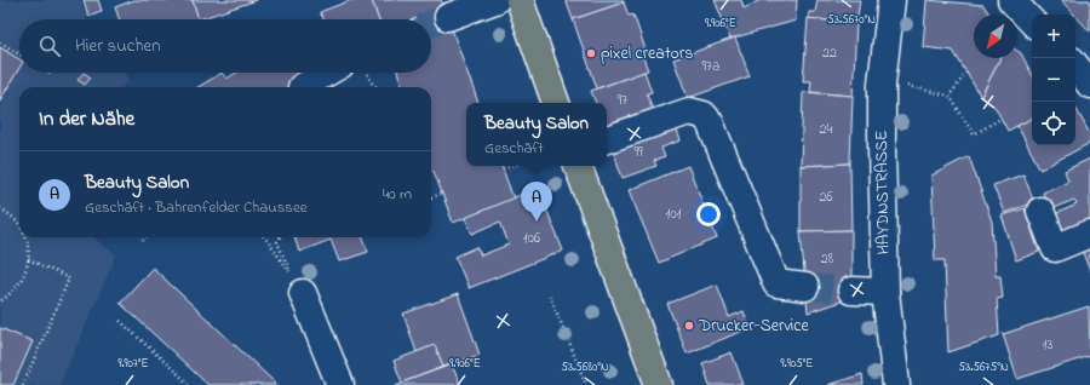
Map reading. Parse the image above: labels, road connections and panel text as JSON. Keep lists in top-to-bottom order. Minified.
{"streets":{"street":["HAYDNSTRASSE"]},"places":["pixel creators","Drucker-Service"],"house_numbers":["22","97a","97","24","99","26","101","106","28","13"],"north":"bottom left","page":{"map_buttons":["+","−"],"search":"Hier suchen","heading":"In der Nähe","popup":["Beauty Salon","Geschäft"],"list":[{"mark":"A","name":"Beauty Salon","note":"Geschäft · Bahrenfelder Chaussee","value":"40 m"}],"pins":"A"},"coordinates":["53.5670°N","9.906°E","9.907°E","9.905°E","53.5680°N","53.5675°N"]}
